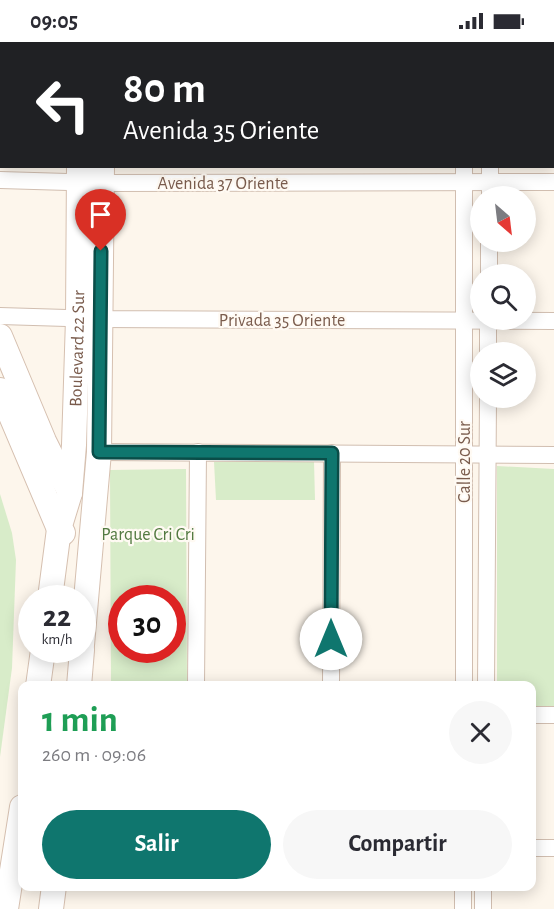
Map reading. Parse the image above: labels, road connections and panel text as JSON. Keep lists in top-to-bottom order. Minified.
{"streets":{"main road":["Boulevard 22 Sur"],"street":["Avenida 37 Oriente","Privada 35 Oriente","Calle 20 Sur"]},"crossings":[["Avenida 37 Oriente","Boulevard 22 Sur"],["Avenida 37 Oriente","Calle 20 Sur"],["Privada 35 Oriente","Boulevard 22 Sur"],["Privada 35 Oriente","Calle 20 Sur"]],"parks":["Parque Cri Cri"],"north":"bottom right","page":{"status":"09:05","turn":["80 m","Avenida 35 Oriente"],"speed":"22 km/h","limit":"30","heading":["1 min","260 m · 09:06"],"buttons":["Salir","Compartir"]}}
